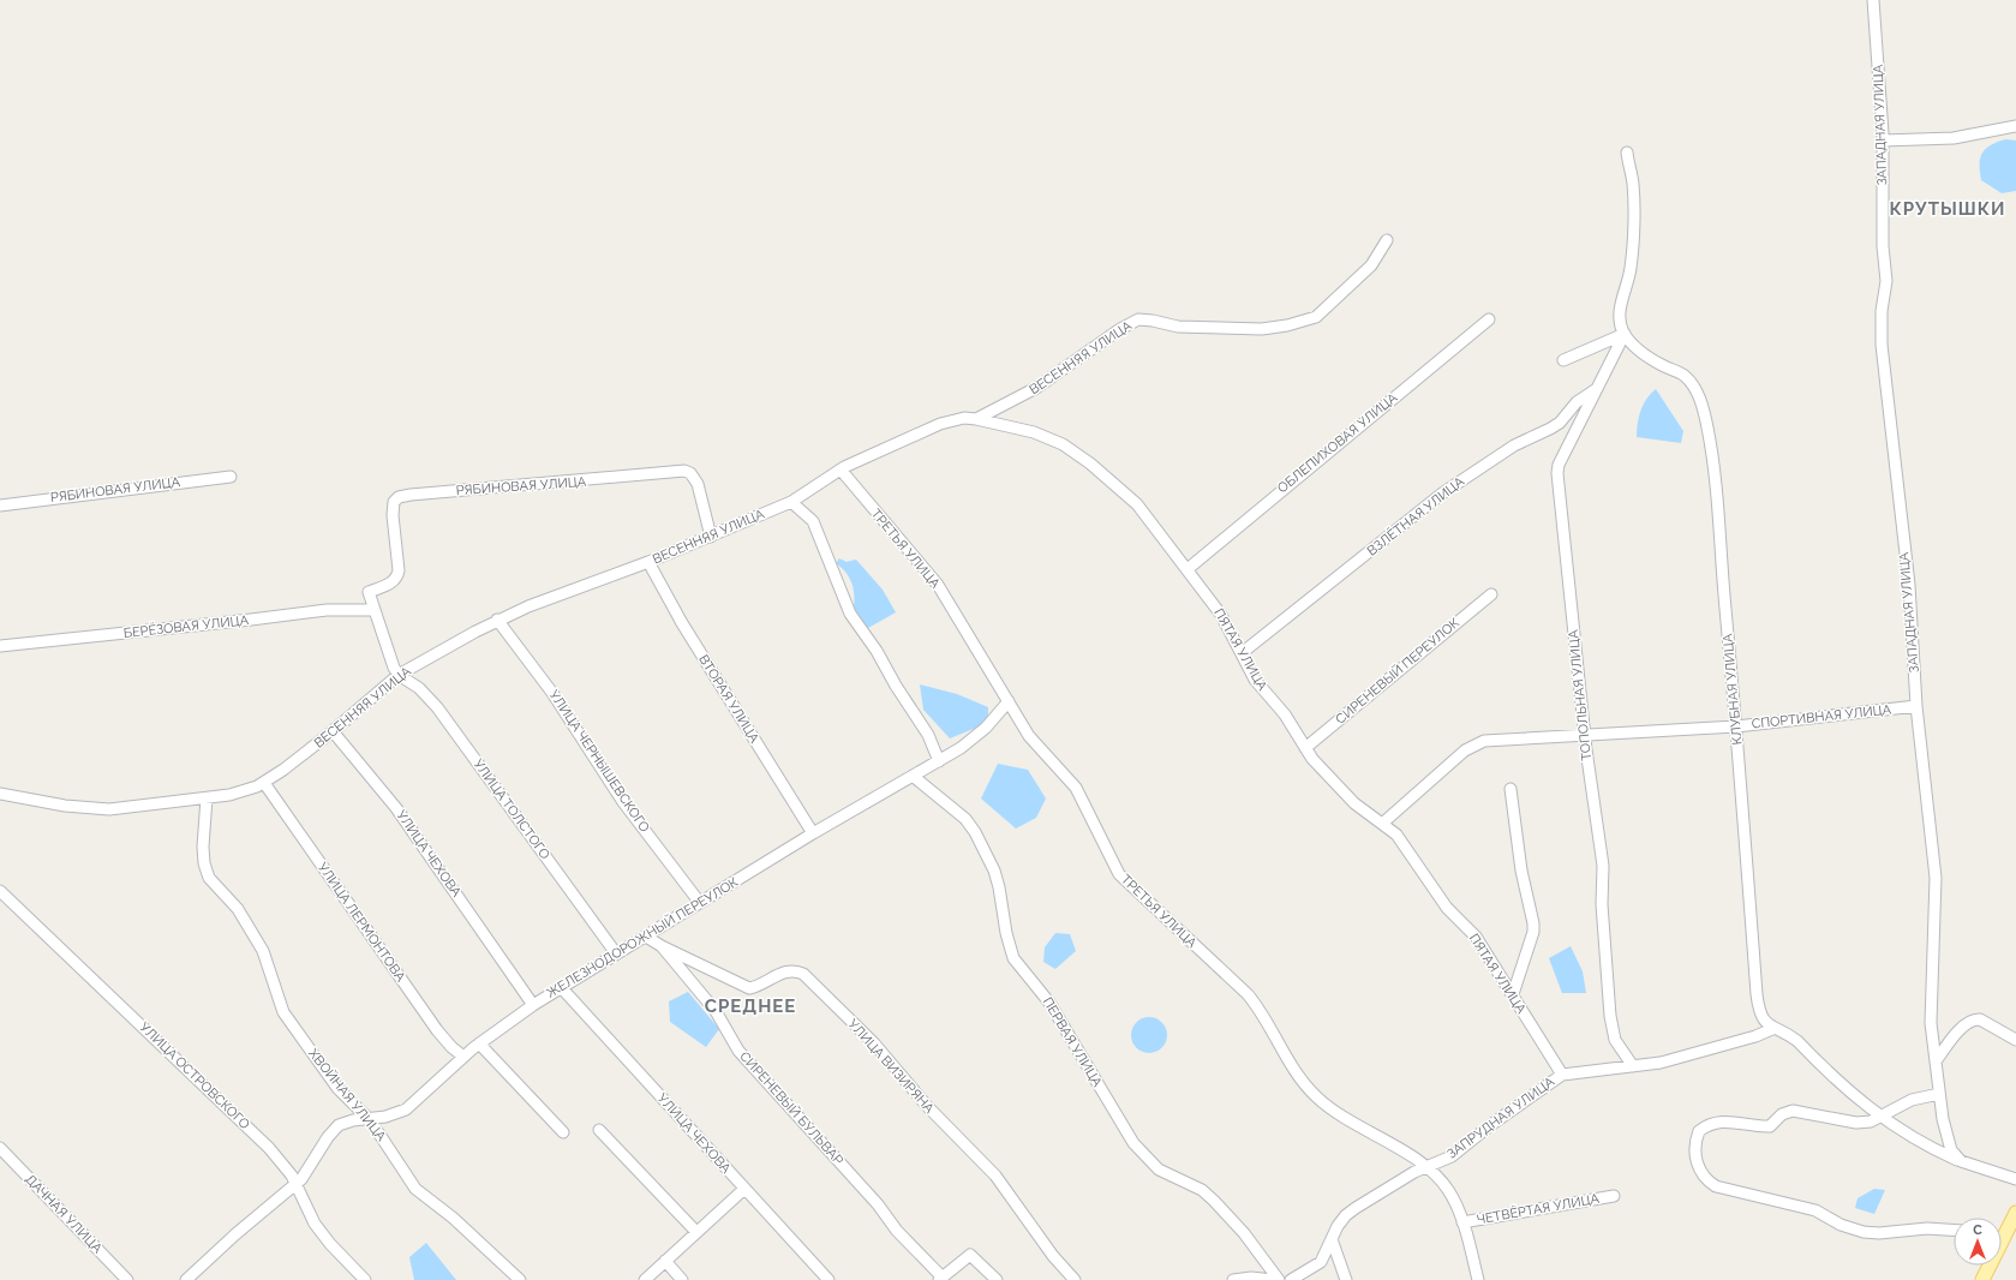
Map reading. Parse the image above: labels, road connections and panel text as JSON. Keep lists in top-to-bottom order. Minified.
{"streets":{"street":["ЗАПАДНАЯ УЛИЦА","ВЕСЕННЯЯ УЛИЦА","ОБЛЕПИХОВАЯ УЛИЦА","РЯБИНОВАЯ УЛИЦА","ВЗЛЁТНАЯ УЛИЦА","ТРЕТЬЯ УЛИЦА","БЕРЁЗОВАЯ УЛИЦА","ПЯТАЯ УЛИЦА","СИРЕНЕВЫЙ ПЕРЕУЛОК","КЛУБНАЯ УЛИЦА","ТОПОЛЬНАЯ УЛИЦА","ВТОРАЯ УЛИЦА","СПОРТИВНАЯ УЛИЦА","УЛИЦА ЧЕРНЫШЕВСКОГО","УЛИЦА ТОЛСТОГО","УЛИЦА ЧЕХОВА","УЛИЦА ЛЕРМОНТОВА","ЖЕЛЕЗНОДОРОЖНЫЙ ПЕРЕУЛОК","ПЕРВАЯ УЛИЦА","УЛИЦА ВИЗИРЯНА","УЛИЦА ОСТРОВСКОГО","ХВОЙНАЯ УЛИЦА","СИРЕНЕВЫЙ БУЛЬВАР","ЗАПРУДНАЯ УЛИЦА","ЧЕТВЁРТАЯ УЛИЦА","ДАЧНАЯ УЛИЦА"]},"crossings":[["ЗАПАДНАЯ УЛИЦА","СПОРТИВНАЯ УЛИЦА"],["ВЕСЕННЯЯ УЛИЦА","РЯБИНОВАЯ УЛИЦА"],["ВЕСЕННЯЯ УЛИЦА","ТРЕТЬЯ УЛИЦА"],["ВЕСЕННЯЯ УЛИЦА","ПЯТАЯ УЛИЦА"],["ВЕСЕННЯЯ УЛИЦА","ВТОРАЯ УЛИЦА"],["ВЕСЕННЯЯ УЛИЦА","УЛИЦА ЧЕРНЫШЕВСКОГО"],["ВЕСЕННЯЯ УЛИЦА","УЛИЦА ТОЛСТОГО"],["ВЕСЕННЯЯ УЛИЦА","УЛИЦА ЧЕХОВА"],["ВЕСЕННЯЯ УЛИЦА","УЛИЦА ЛЕРМОНТОВА"],["ВЕСЕННЯЯ УЛИЦА","ХВОЙНАЯ УЛИЦА"],["ОБЛЕПИХОВАЯ УЛИЦА","ПЯТАЯ УЛИЦА"],["РЯБИНОВАЯ УЛИЦА","БЕРЁЗОВАЯ УЛИЦА"],["ВЗЛЁТНАЯ УЛИЦА","ПЯТАЯ УЛИЦА"],["ВЗЛЁТНАЯ УЛИЦА","ТОПОЛЬНАЯ УЛИЦА"],["ТРЕТЬЯ УЛИЦА","ЖЕЛЕЗНОДОРОЖНЫЙ ПЕРЕУЛОК"],["ТРЕТЬЯ УЛИЦА","ЗАПРУДНАЯ УЛИЦА"],["ТРЕТЬЯ УЛИЦА","ЧЕТВЁРТАЯ УЛИЦА"],["ПЯТАЯ УЛИЦА","СИРЕНЕВЫЙ ПЕРЕУЛОК"],["ПЯТАЯ УЛИЦА","СПОРТИВНАЯ УЛИЦА"],["ПЯТАЯ УЛИЦА","ЗАПРУДНАЯ УЛИЦА"],["КЛУБНАЯ УЛИЦА","ТОПОЛЬНАЯ УЛИЦА"],["КЛУБНАЯ УЛИЦА","СПОРТИВНАЯ УЛИЦА"],["КЛУБНАЯ УЛИЦА","ЗАПРУДНАЯ УЛИЦА"],["ТОПОЛЬНАЯ УЛИЦА","СПОРТИВНАЯ УЛИЦА"],["ТОПОЛЬНАЯ УЛИЦА","ЗАПРУДНАЯ УЛИЦА"],["ВТОРАЯ УЛИЦА","ЖЕЛЕЗНОДОРОЖНЫЙ ПЕРЕУЛОК"],["УЛИЦА ЧЕРНЫШЕВСКОГО","ЖЕЛЕЗНОДОРОЖНЫЙ ПЕРЕУЛОК"],["УЛИЦА ТОЛСТОГО","ЖЕЛЕЗНОДОРОЖНЫЙ ПЕРЕУЛОК"],["УЛИЦА ЧЕХОВА","ЖЕЛЕЗНОДОРОЖНЫЙ ПЕРЕУЛОК"],["УЛИЦА ЛЕРМОНТОВА","ЖЕЛЕЗНОДОРОЖНЫЙ ПЕРЕУЛОК"],["ЖЕЛЕЗНОДОРОЖНЫЙ ПЕРЕУЛОК","ПЕРВАЯ УЛИЦА"],["ЖЕЛЕЗНОДОРОЖНЫЙ ПЕРЕУЛОК","УЛИЦА ОСТРОВСКОГО"],["ЖЕЛЕЗНОДОРОЖНЫЙ ПЕРЕУЛОК","ХВОЙНАЯ УЛИЦА"],["ЖЕЛЕЗНОДОРОЖНЫЙ ПЕРЕУЛОК","СИРЕНЕВЫЙ БУЛЬВАР"],["УЛИЦА ВИЗИРЯНА","СИРЕНЕВЫЙ БУЛЬВАР"]],"districts":["КРУТЫШКИ","СРЕДНЕЕ"],"north":"top"}
